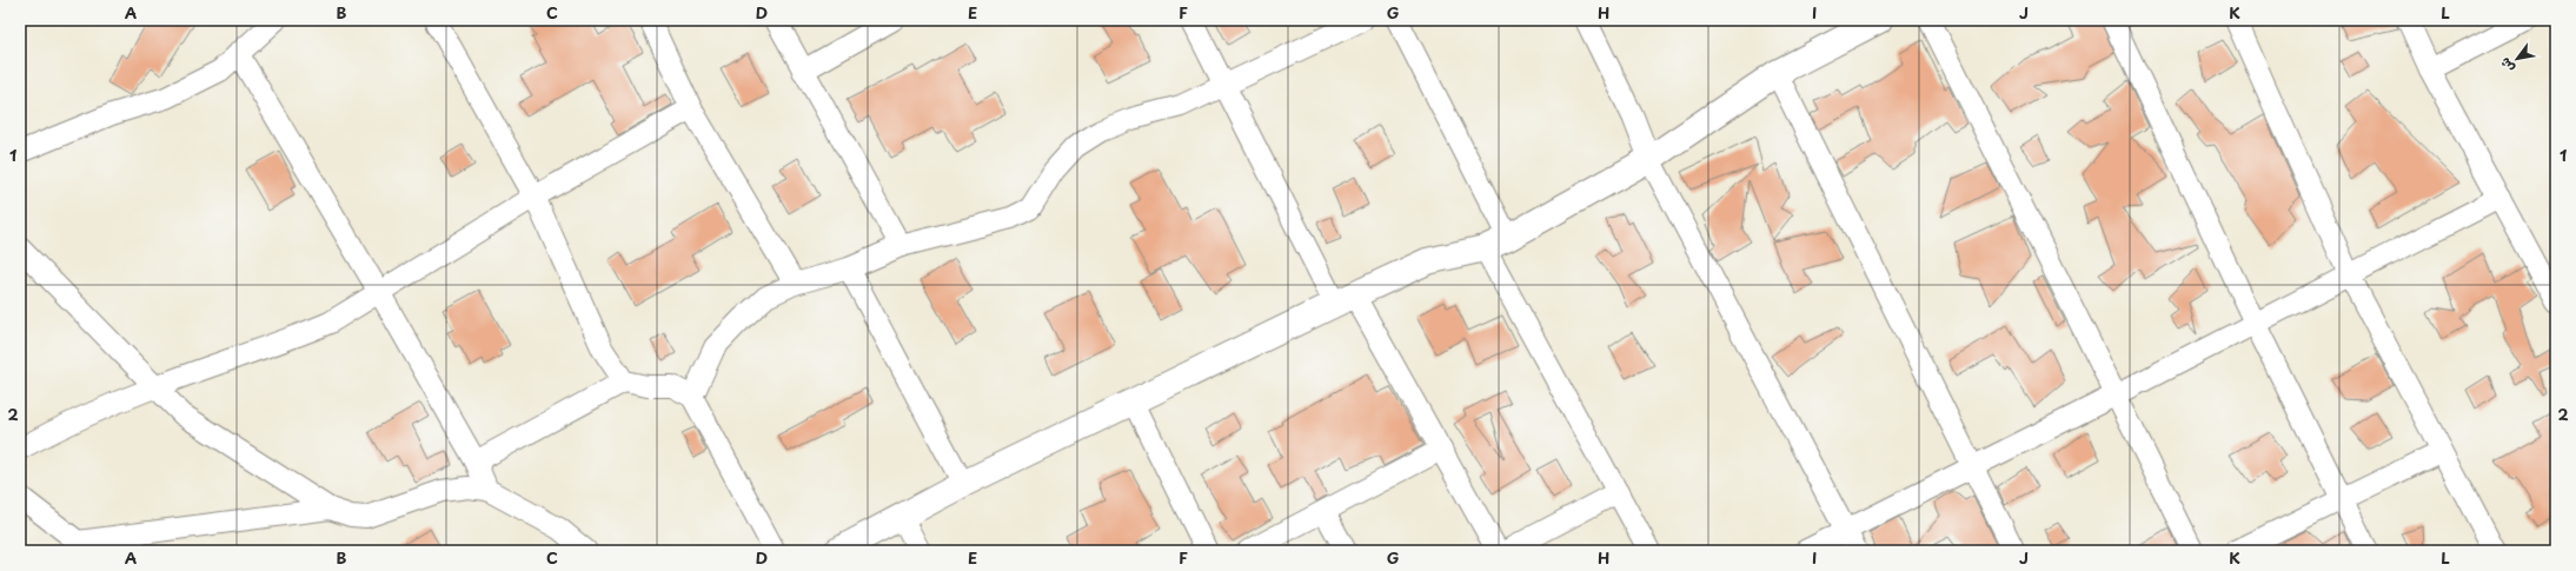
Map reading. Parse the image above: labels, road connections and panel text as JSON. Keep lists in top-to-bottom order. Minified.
{"north":"bottom left","grid":{"columns":["A","B","C","D","E","F","G","H","I","J","K","L"],"rows":["1","2"]}}
